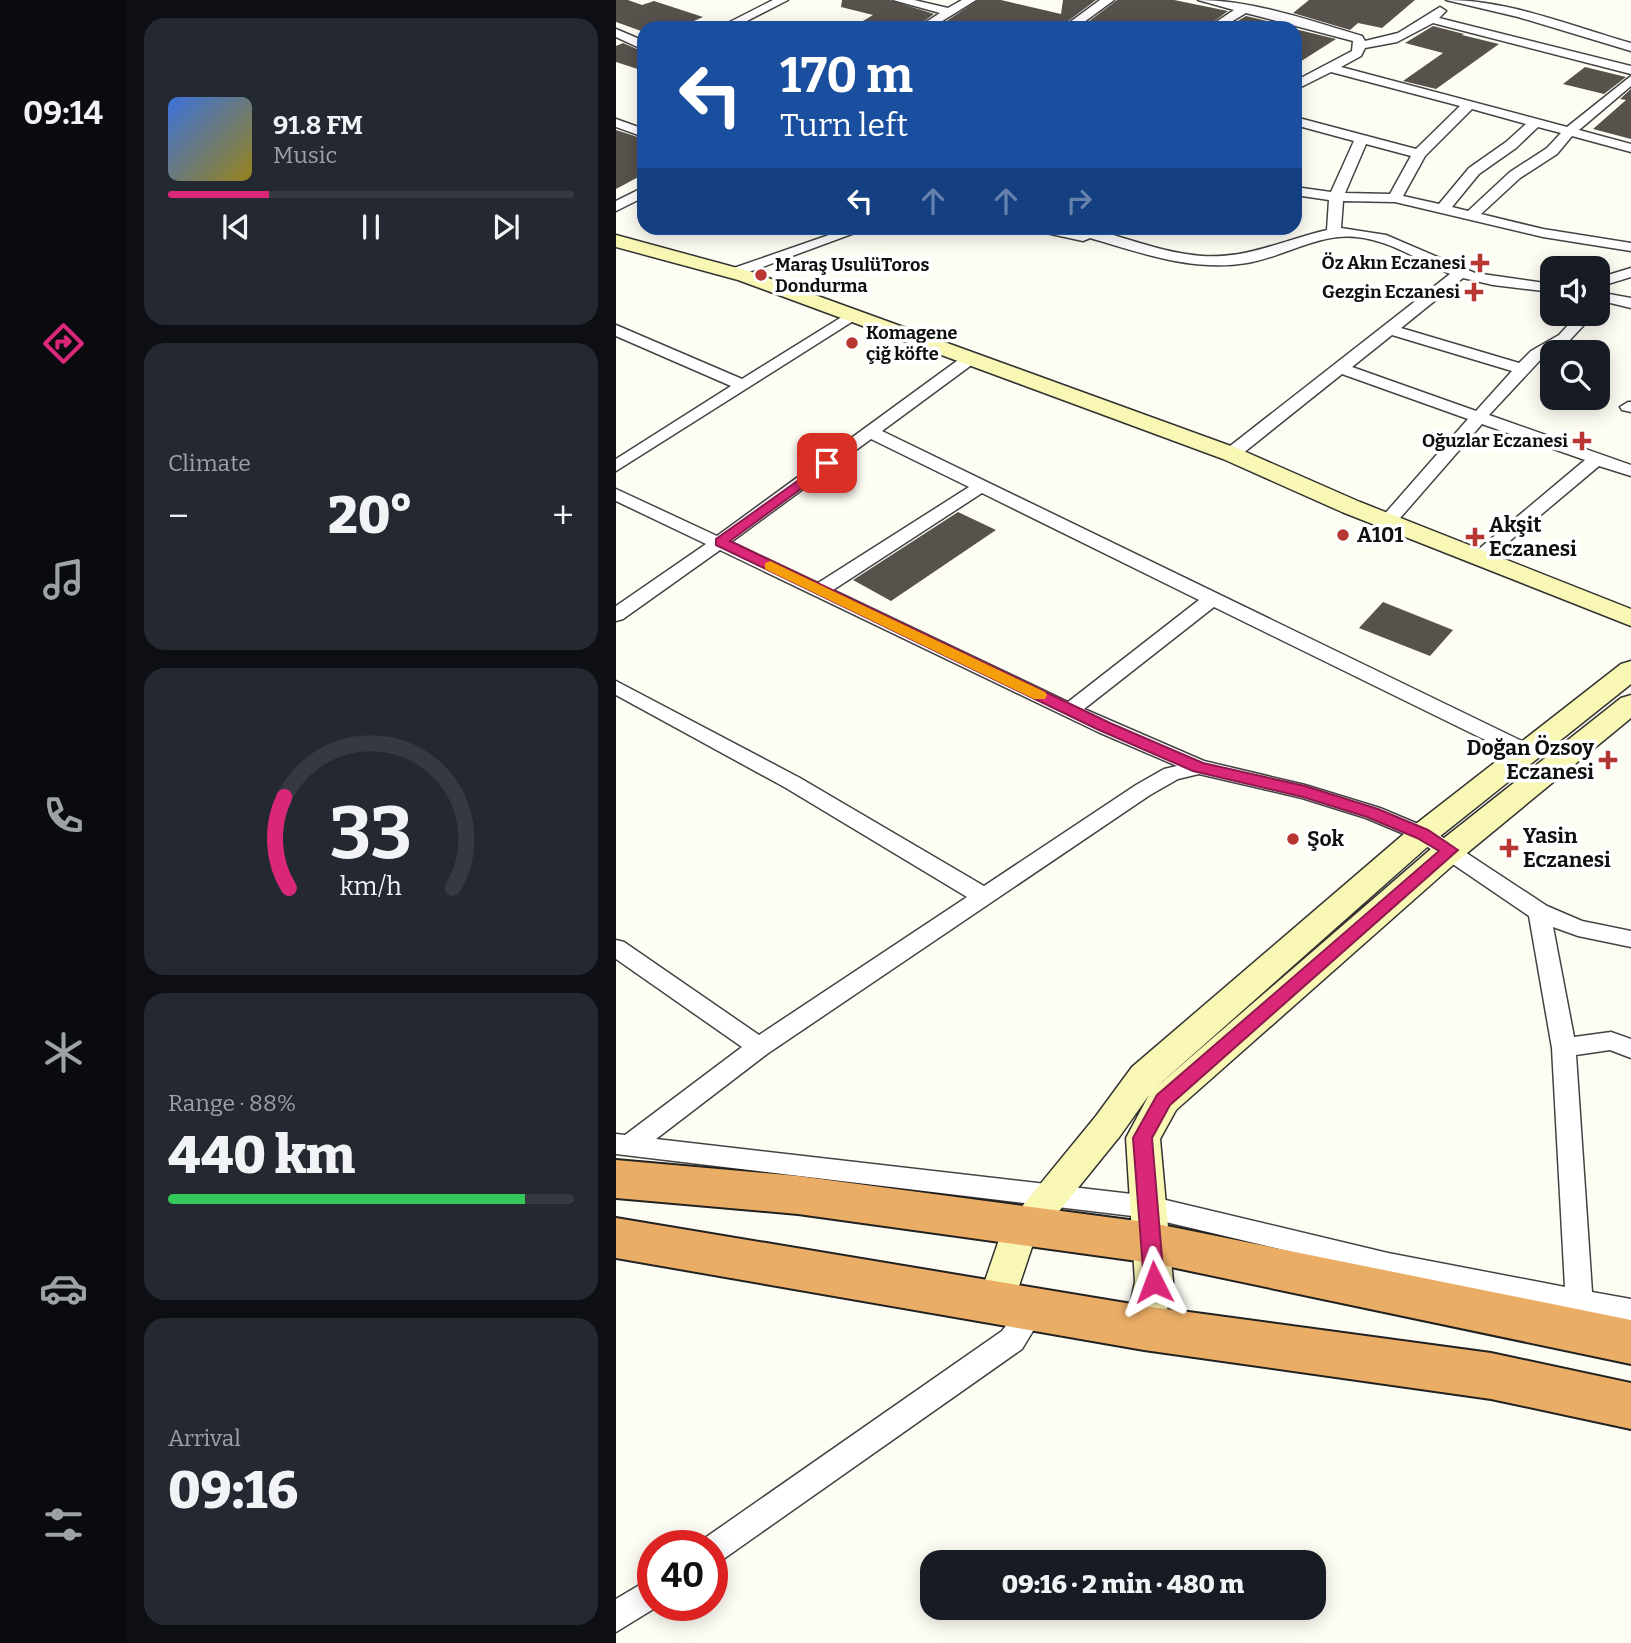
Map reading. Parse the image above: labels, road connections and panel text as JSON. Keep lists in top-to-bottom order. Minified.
{"places":{"health":["Öz Akın Eczanesi","Gezgin Eczanesi","Oğuzlar Eczanesi","Akşit Eczanesi","Doğan Özsoy Eczanesi","Yasin Eczanesi"],"other":["Maraş UsulüToros Dondurma","Komagene çiğ köfte","A101","Şok"]},"page":{"tabs":"09:14","turn":["170 m","Turn left"],"song":["91.8 FM","Music"],"tile":["Climate",["Range · 88%","440 km"],["Arrival","09:16"]],"heat":["−","20°","+"],"limit":"40","trip":"09:16 · 2 min · 480 m","gauge":["33","km/h"]}}
